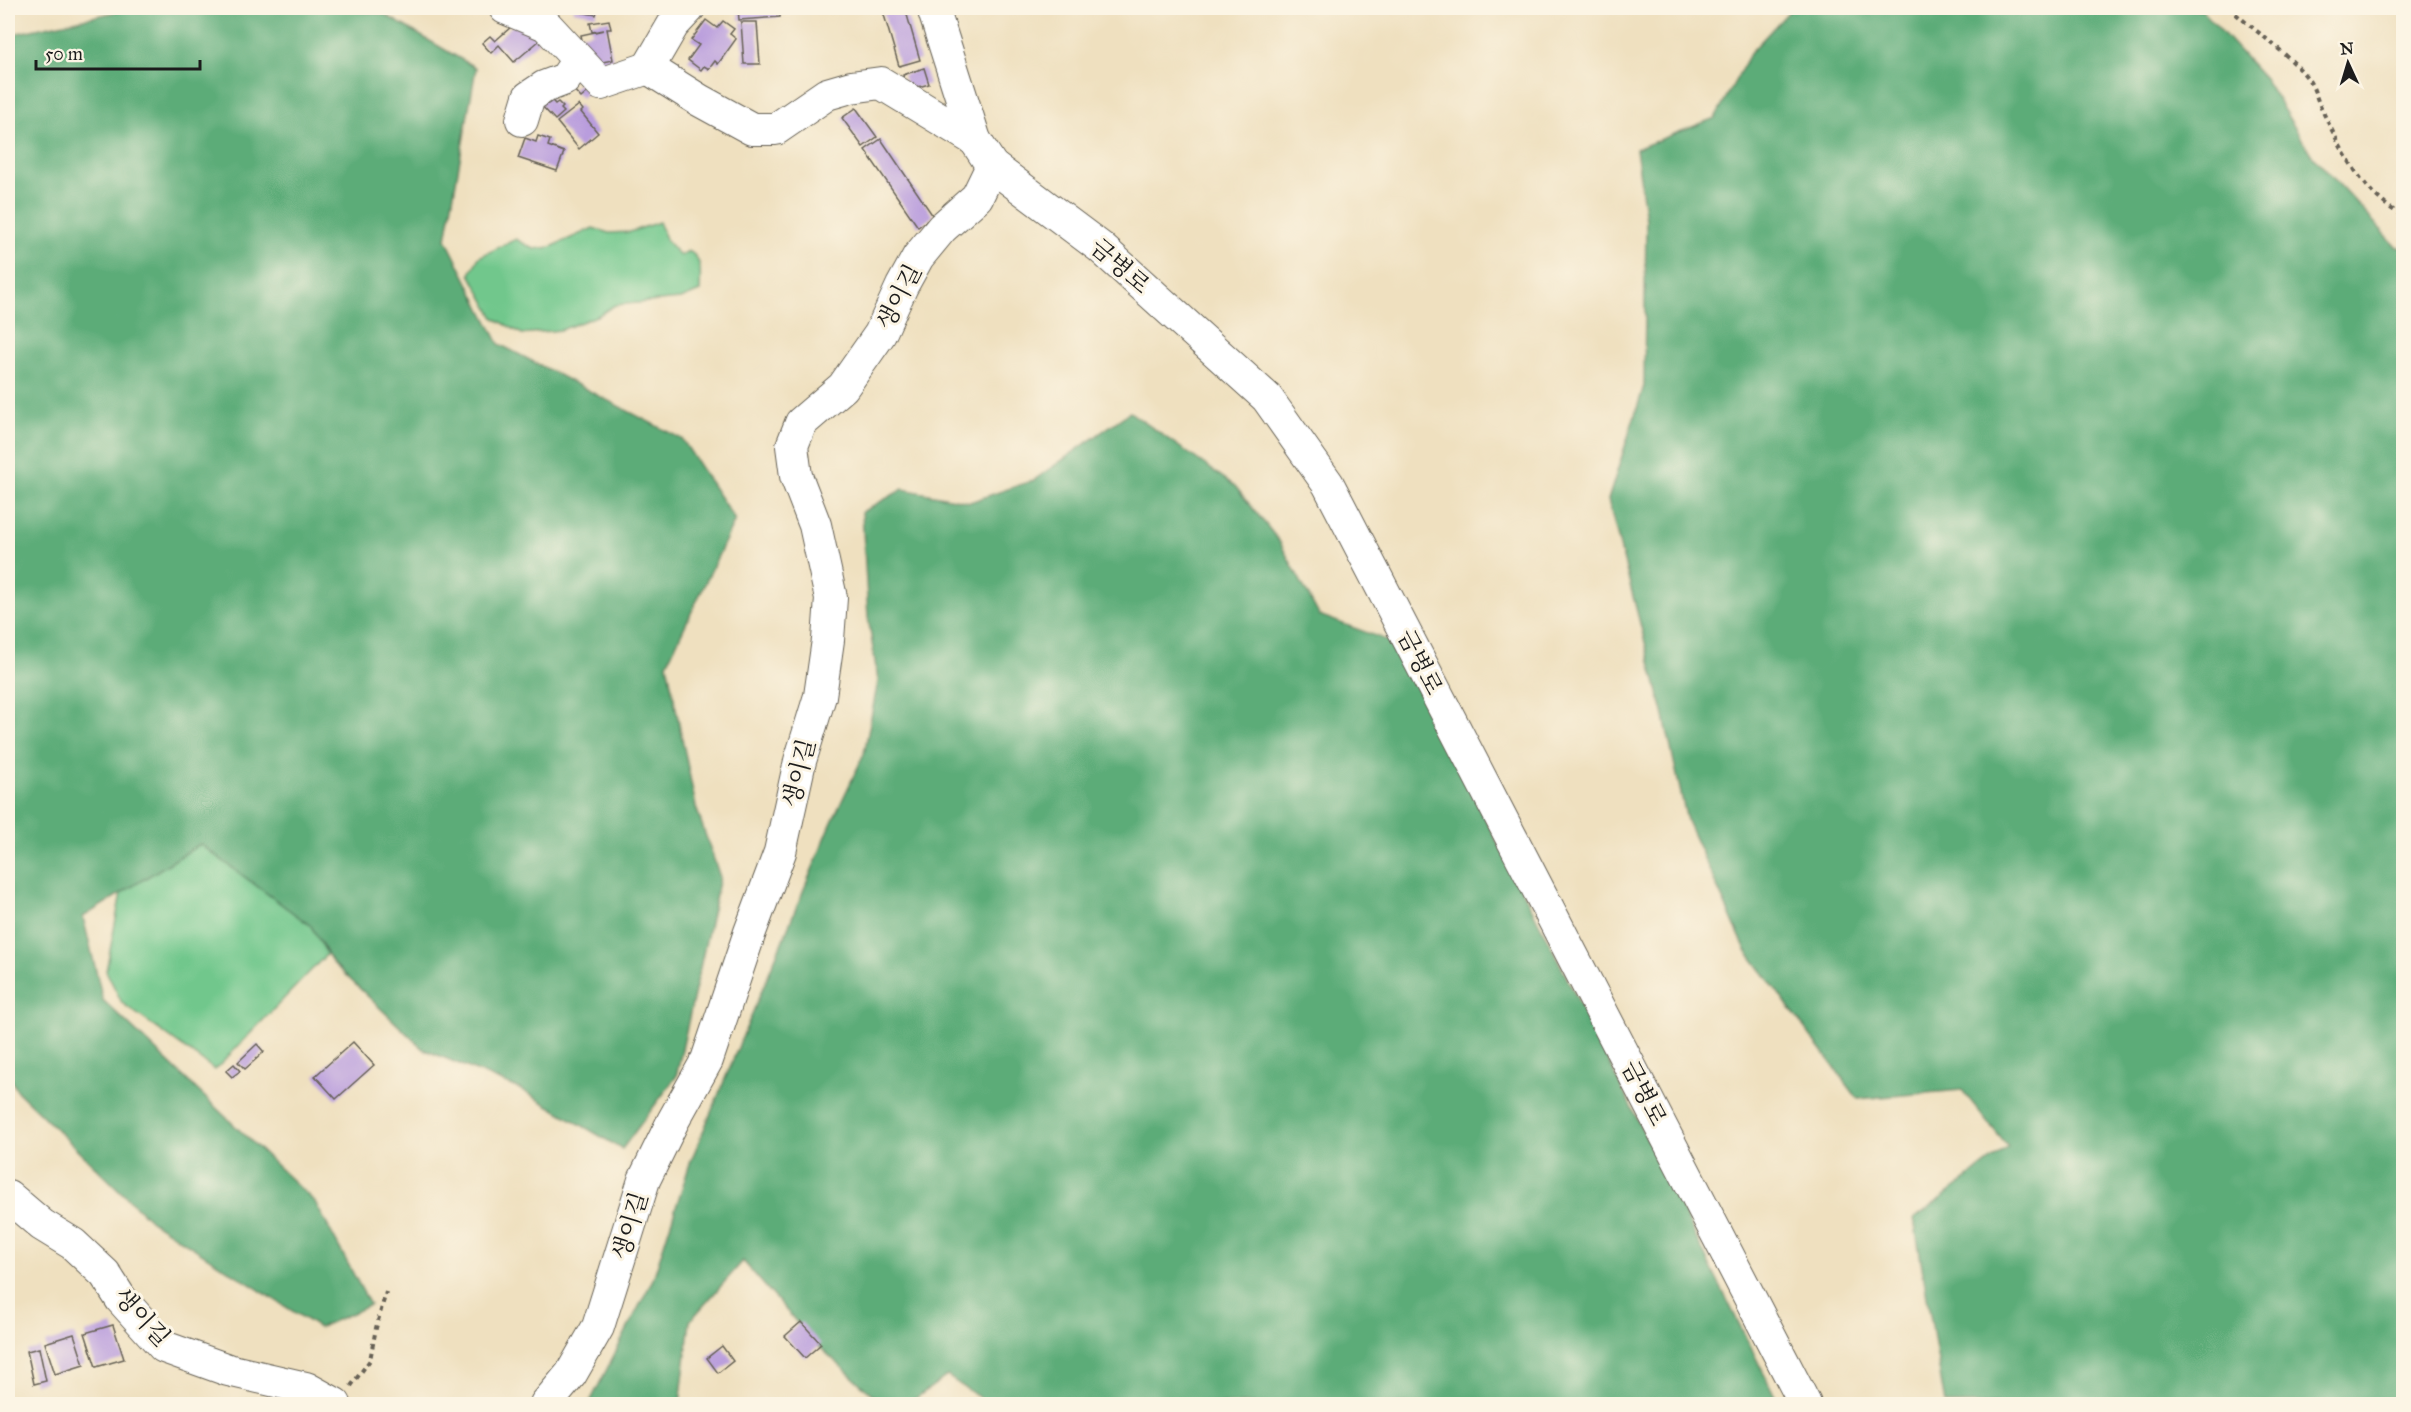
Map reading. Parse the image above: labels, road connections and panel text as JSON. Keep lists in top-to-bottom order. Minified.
{"streets":{"street":["금병로","생이길"]},"crossings":[["금병로","생이길"]],"scale_bar":"50 m","north":"top"}
